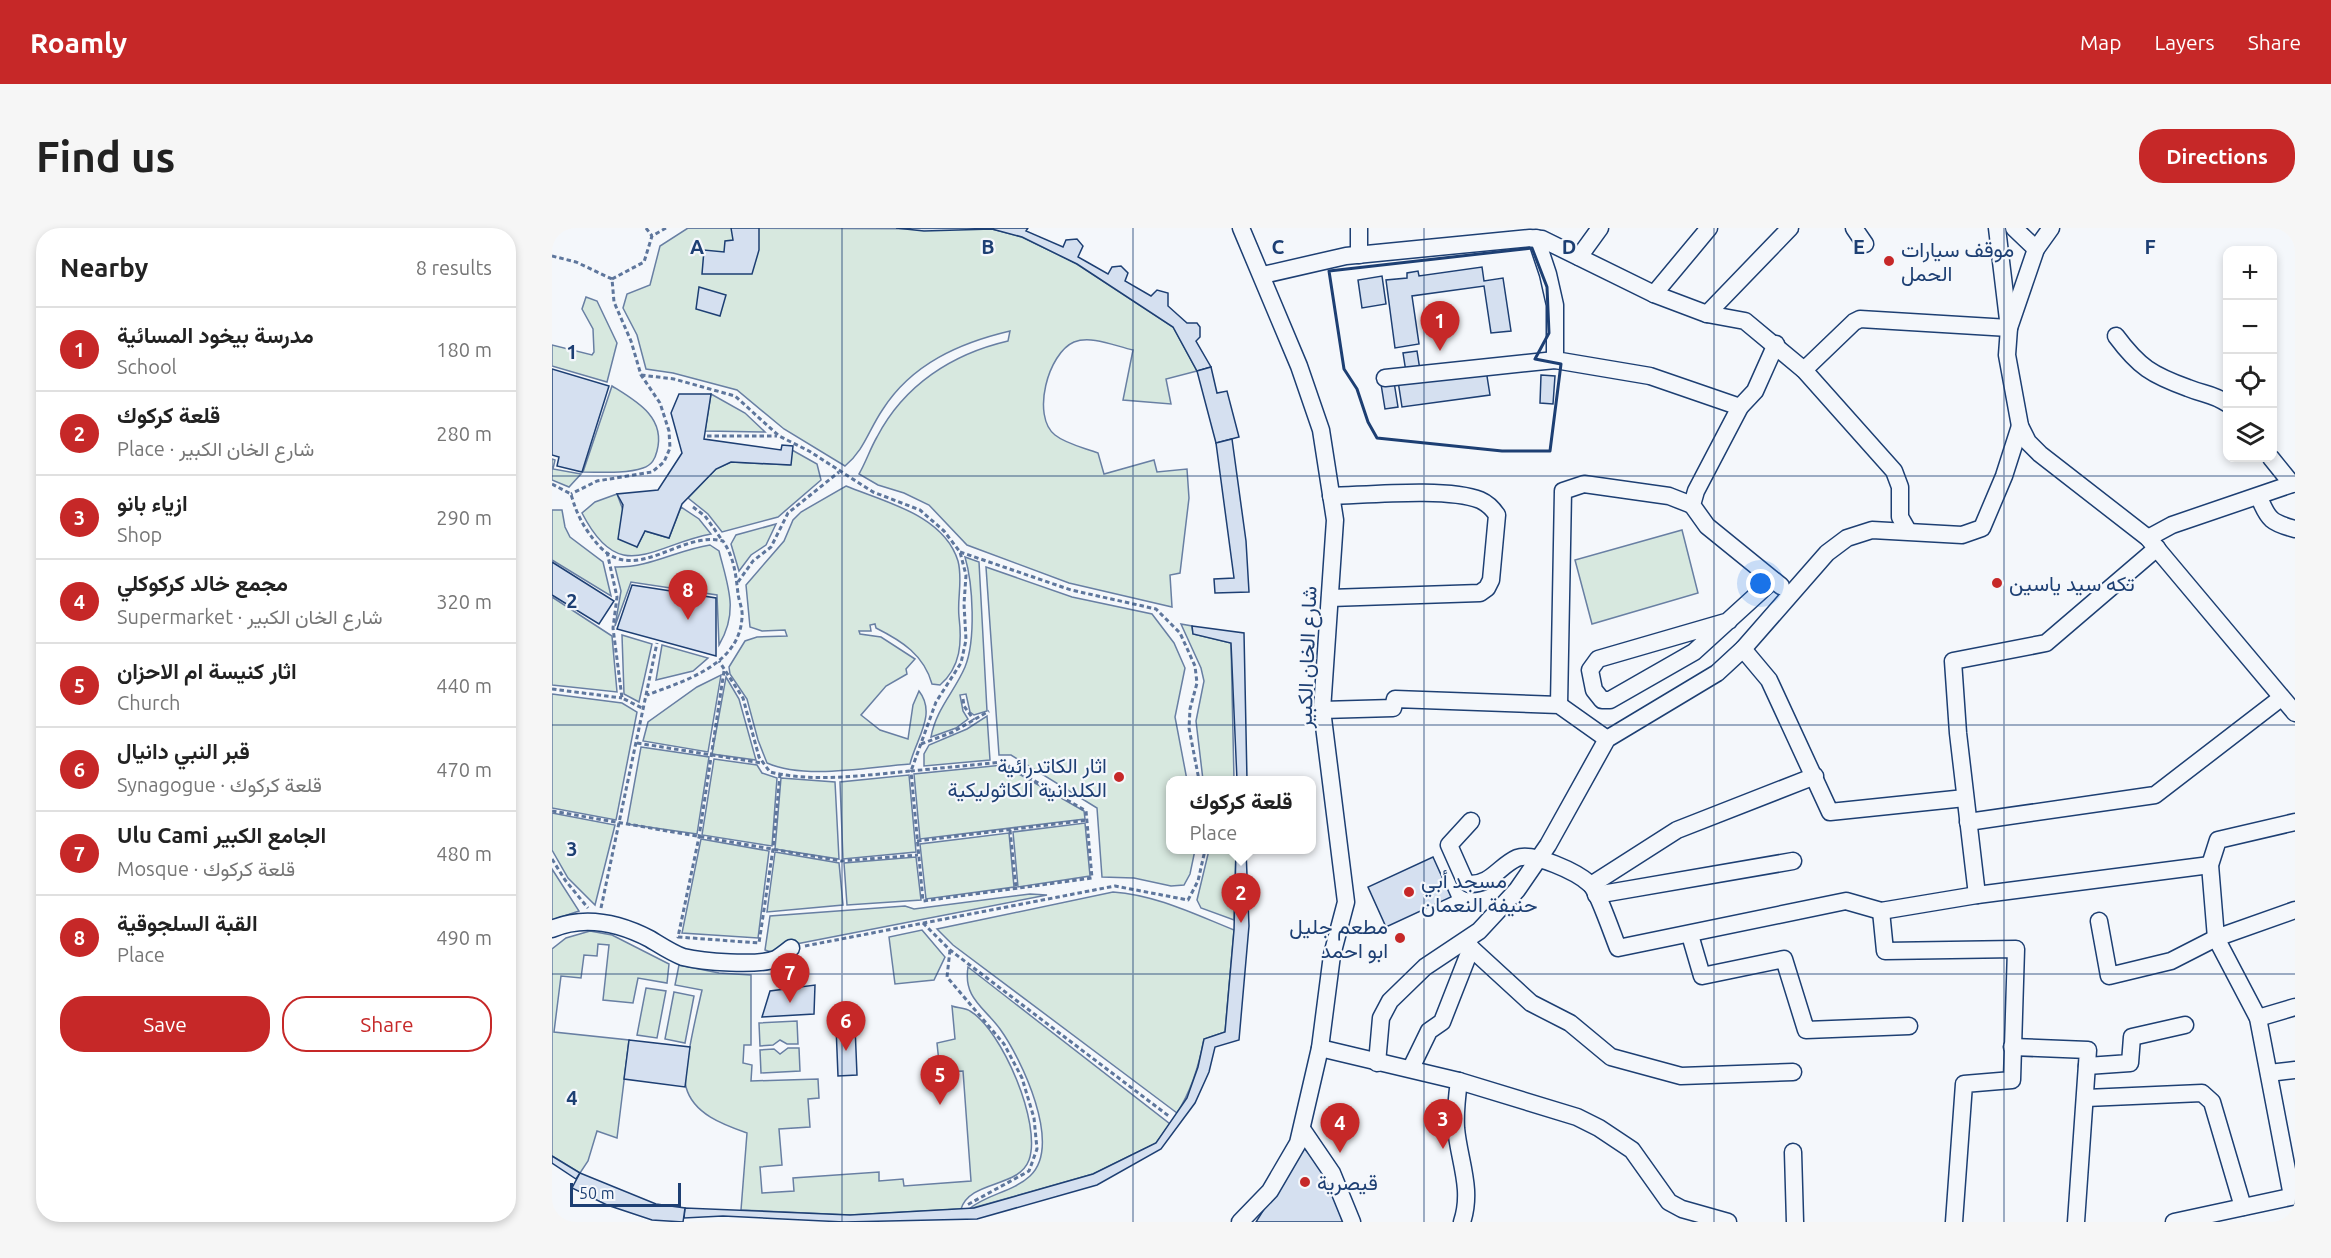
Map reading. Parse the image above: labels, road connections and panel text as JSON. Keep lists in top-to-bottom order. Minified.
{"streets":{"street":["شارع الخان الكبير"]},"places":["موقف سيارات الحمل","تكه سيد ياسين","اثار الكاتدرائية الكلدانية الكاثوليكية","مسجد أبي حنيفة النعمان","مطعم جليل ابو احمد","قيصرية"],"scale_bar":"50 m","page":{"header":"Roamly","nav":["Map","Layers","Share"],"buttons":["Directions",["Save","Share"]],"title":"Find us","heading":["Nearby","8 results"],"map_buttons":["+","−"],"pins":["1","8","2","7","6","5","3","4"],"list":[{"mark":"1","name":"مدرسة بيخود المسائية","note":"School","value":"180 m"},{"mark":"2","name":"قلعة كركوك","note":"Place · شارع الخان الكبير","value":"280 m"},{"mark":"3","name":"ازياء بانو","note":"Shop","value":"290 m"},{"mark":"4","name":"مجمع خالد كركوكلي","note":"Supermarket · شارع الخان الكبير","value":"320 m"},{"mark":"5","name":"اثار كنيسة ام الاحزان","note":"Church","value":"440 m"},{"mark":"6","name":"قبر النبي دانيال","note":"Synagogue · قلعة كركوك","value":"470 m"},{"mark":"7","name":"Ulu Cami الجامع الكبير","note":"Mosque · قلعة كركوك","value":"480 m"},{"mark":"8","name":"القبة السلجوقية","note":"Place","value":"490 m"}],"popup":["قلعة كركوك","Place"],"scale":"50 m"},"grid":{"columns":["A","B","C","D","E","F"],"rows":["1","2","3","4"]}}
